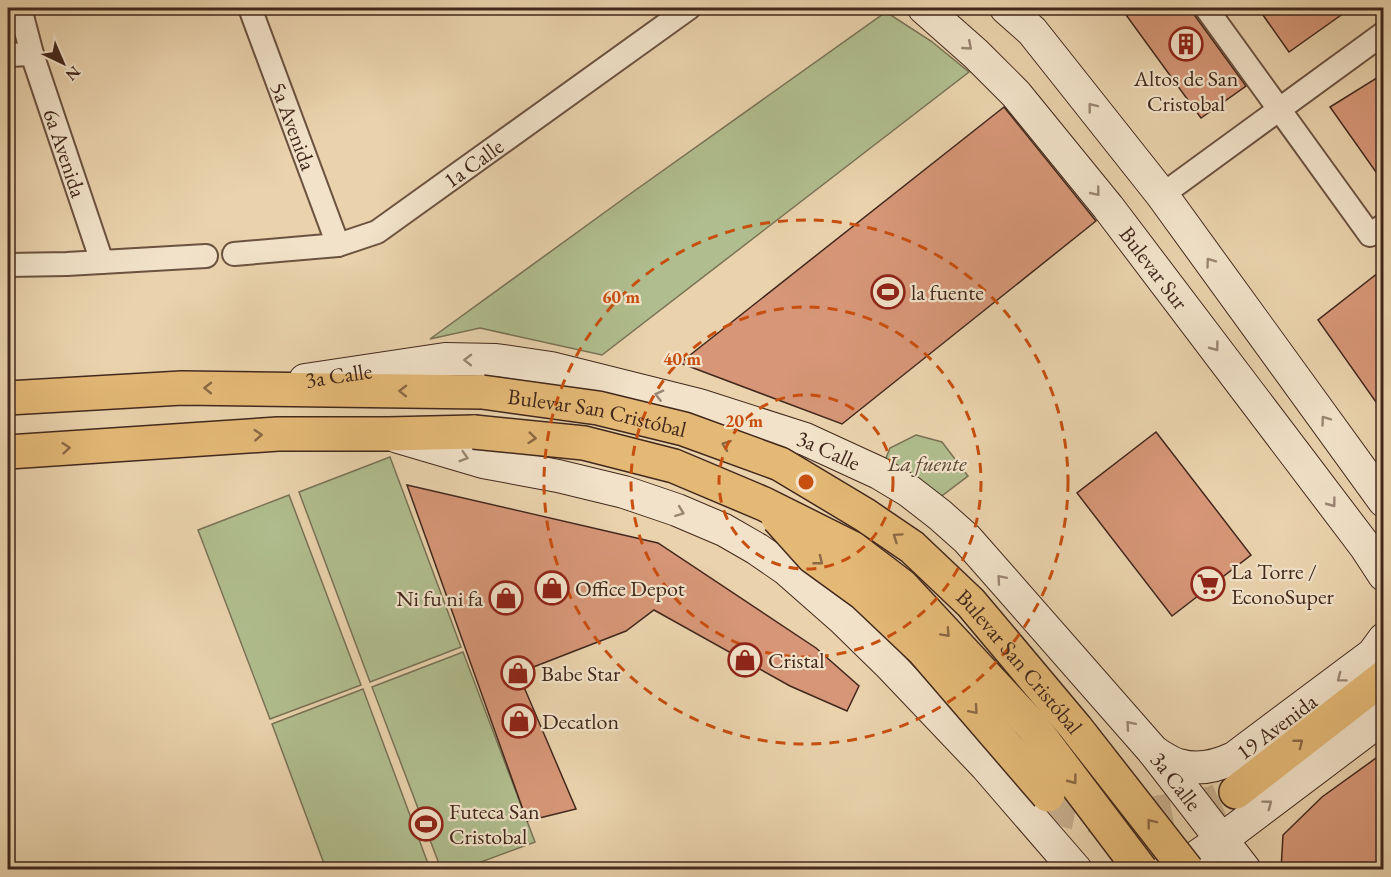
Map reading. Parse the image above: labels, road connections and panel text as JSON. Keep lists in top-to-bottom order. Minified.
{"streets":{"main road":["Bulevar San Cristóbal"],"street":["5a Avenida","6a Avenida","1a Calle","Bulevar Sur","3a Calle","19 Avenida"]},"crossings":[["5a Avenida","1a Calle"],["3a Calle","Bulevar San Cristóbal"],["3a Calle","19 Avenida"]],"parks":["La fuente"],"places":{"building":["Altos de San Cristobal"],"sports":["la fuente","Futeca San Cristobal"],"supermarket":["La Torre / EconoSuper"],"shop":["Office Depot","Ni fu ni fa","Cristal","Babe Star","Decatlon"]},"north":"bottom right","rings":["60 m","40 m","20 m"]}
